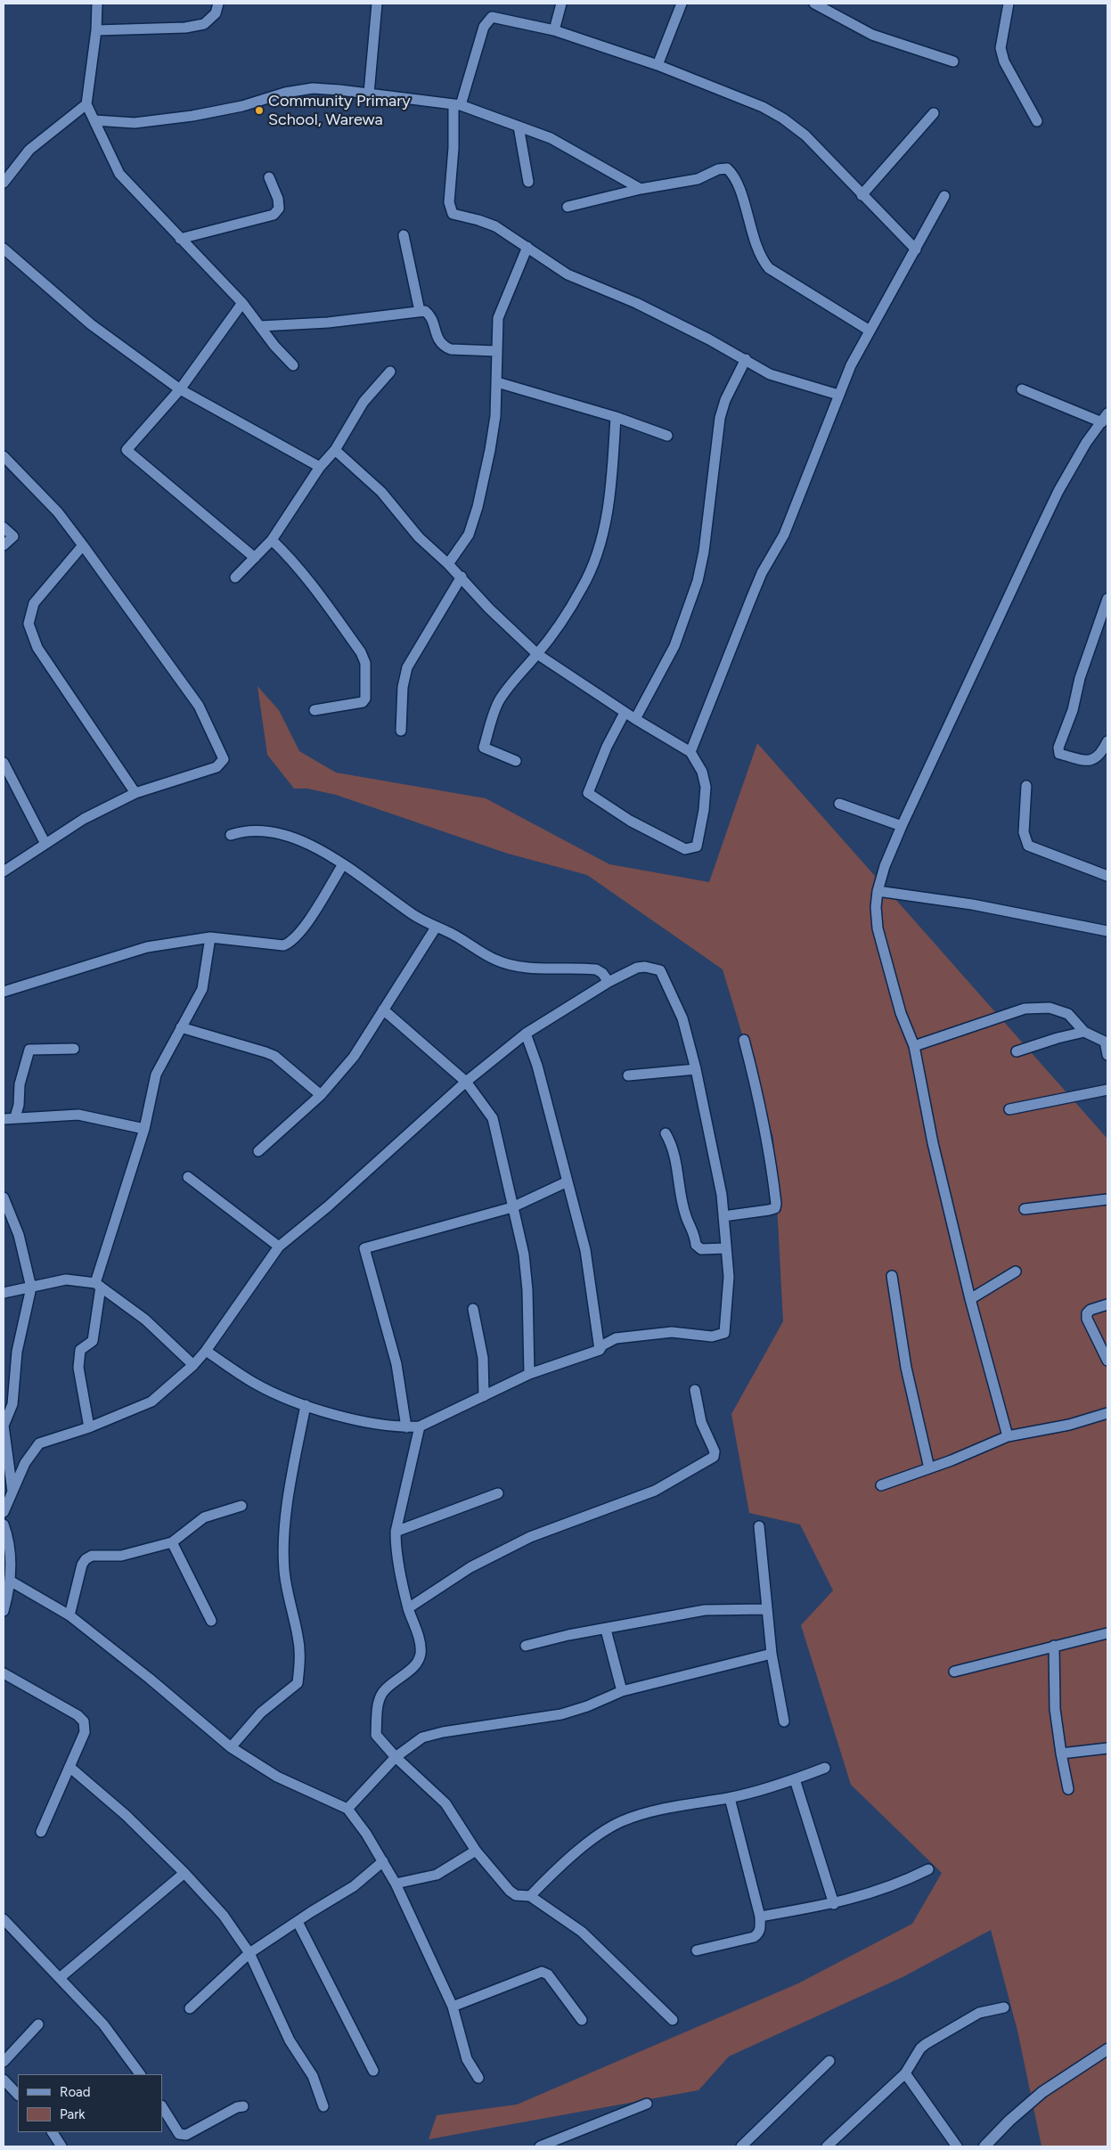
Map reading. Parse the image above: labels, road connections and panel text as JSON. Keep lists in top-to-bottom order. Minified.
{"places":["Community Primary School, Warewa"],"legend":["Road","Park"]}
